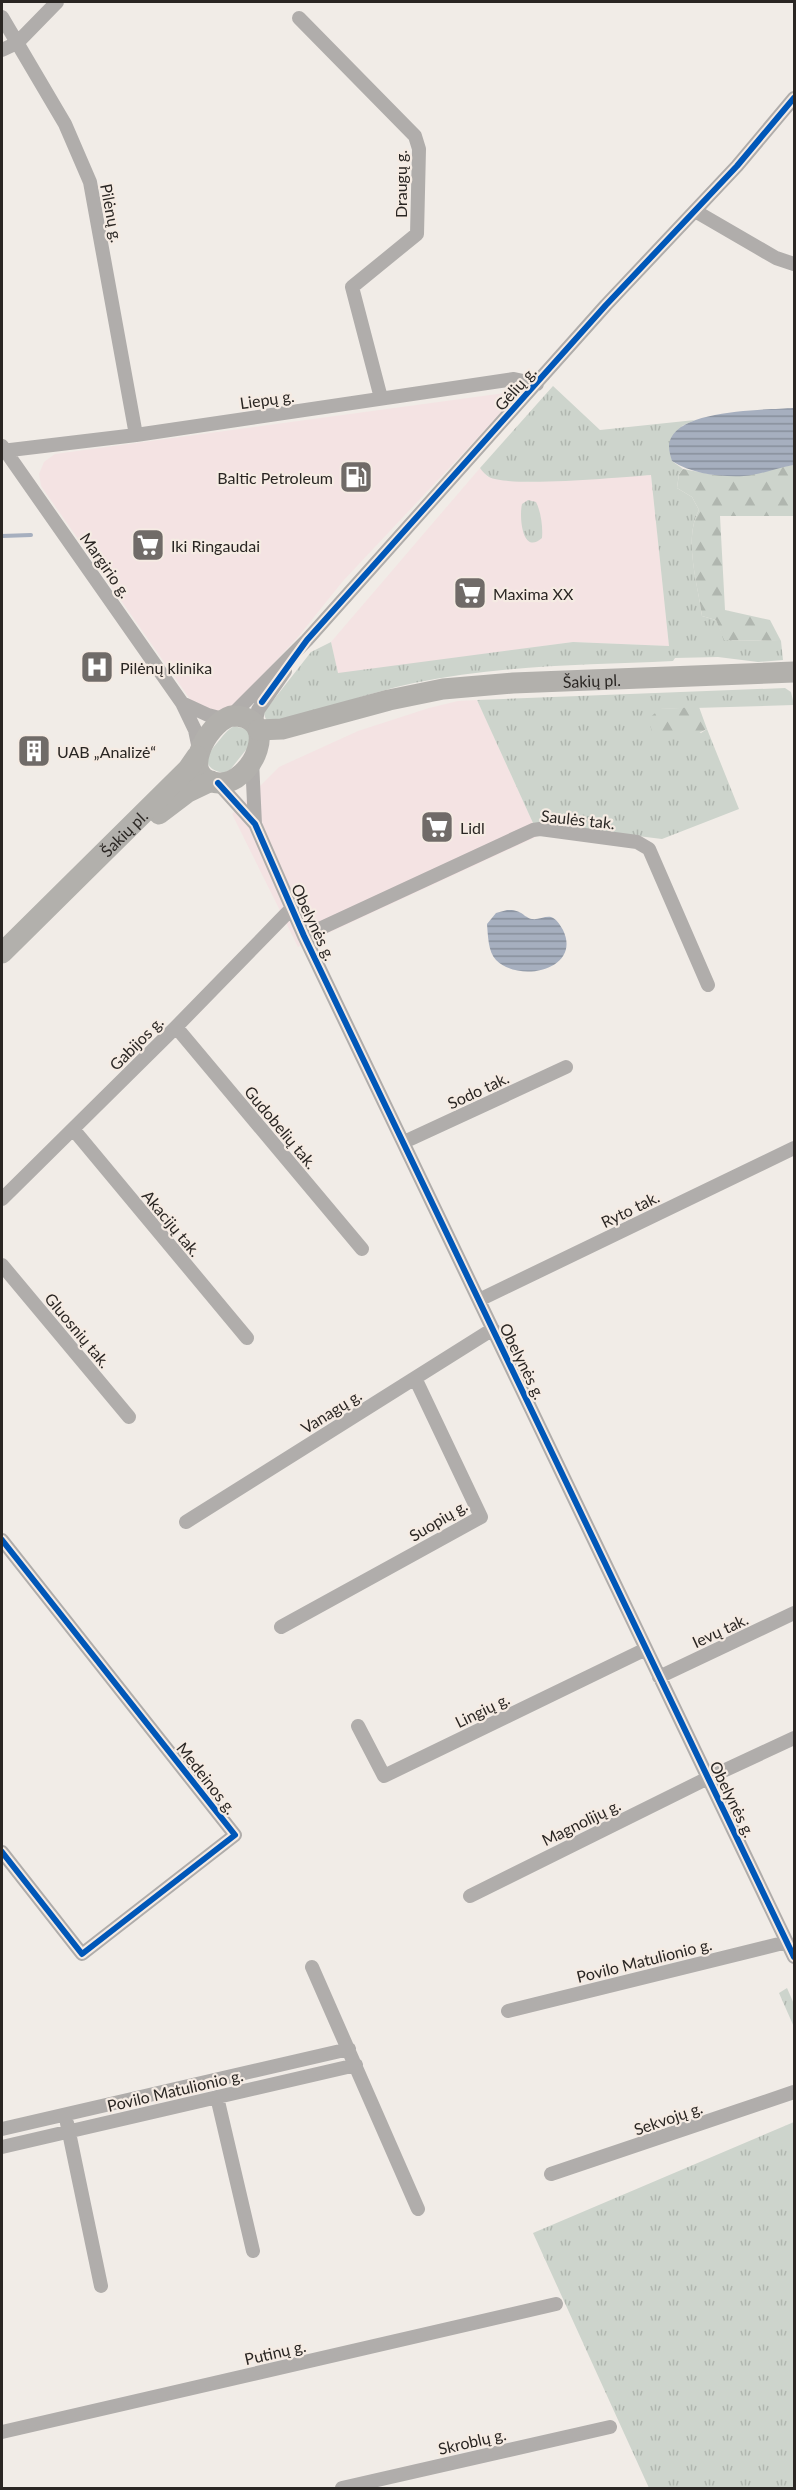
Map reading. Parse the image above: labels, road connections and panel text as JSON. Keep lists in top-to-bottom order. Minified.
{"streets":{"main road":["Šakių pl."],"street":["Draugų g.","Pilėnų g.","Gėlių g.","Liepų g.","Margirio g.","Saulės tak.","Obelynės g.","Gabijos g.","Sodo tak.","Gudobelių tak.","Ryto tak.","Akacijų tak.","Gluosnių tak.","Vanagų g.","Suopių g.","Ievų tak.","Lingių g.","Medeinos g.","Magnolijų g.","Povilo Matulionio g.","Sekvojų g.","Putinų g.","Skroblų g."]},"crossings":[["Draugų g.","Liepų g."],["Pilėnų g.","Liepų g."],["Gėlių g.","Liepų g."],["Gėlių g.","Margirio g."],["Gėlių g.","Šakių pl."],["Gėlių g.","Obelynės g."],["Liepų g.","Margirio g."],["Margirio g.","Šakių pl."],["Margirio g.","Obelynės g."],["Šakių pl.","Obelynės g."],["Saulės tak.","Obelynės g."],["Obelynės g.","Gabijos g."],["Obelynės g.","Sodo tak."],["Obelynės g.","Ryto tak."],["Obelynės g.","Vanagų g."],["Obelynės g.","Ievų tak."],["Obelynės g.","Lingių g."],["Obelynės g.","Magnolijų g."],["Obelynės g.","Povilo Matulionio g."],["Gabijos g.","Gudobelių tak."],["Gabijos g.","Akacijų tak."],["Vanagų g.","Suopių g."]],"places":{"fuel station":["Baltic Petroleum"],"supermarket":["Iki Ringaudai","Maxima XX","Lidl"],"hospital":["Pilėnų klinika"],"building":["UAB „Analizė“"]}}
